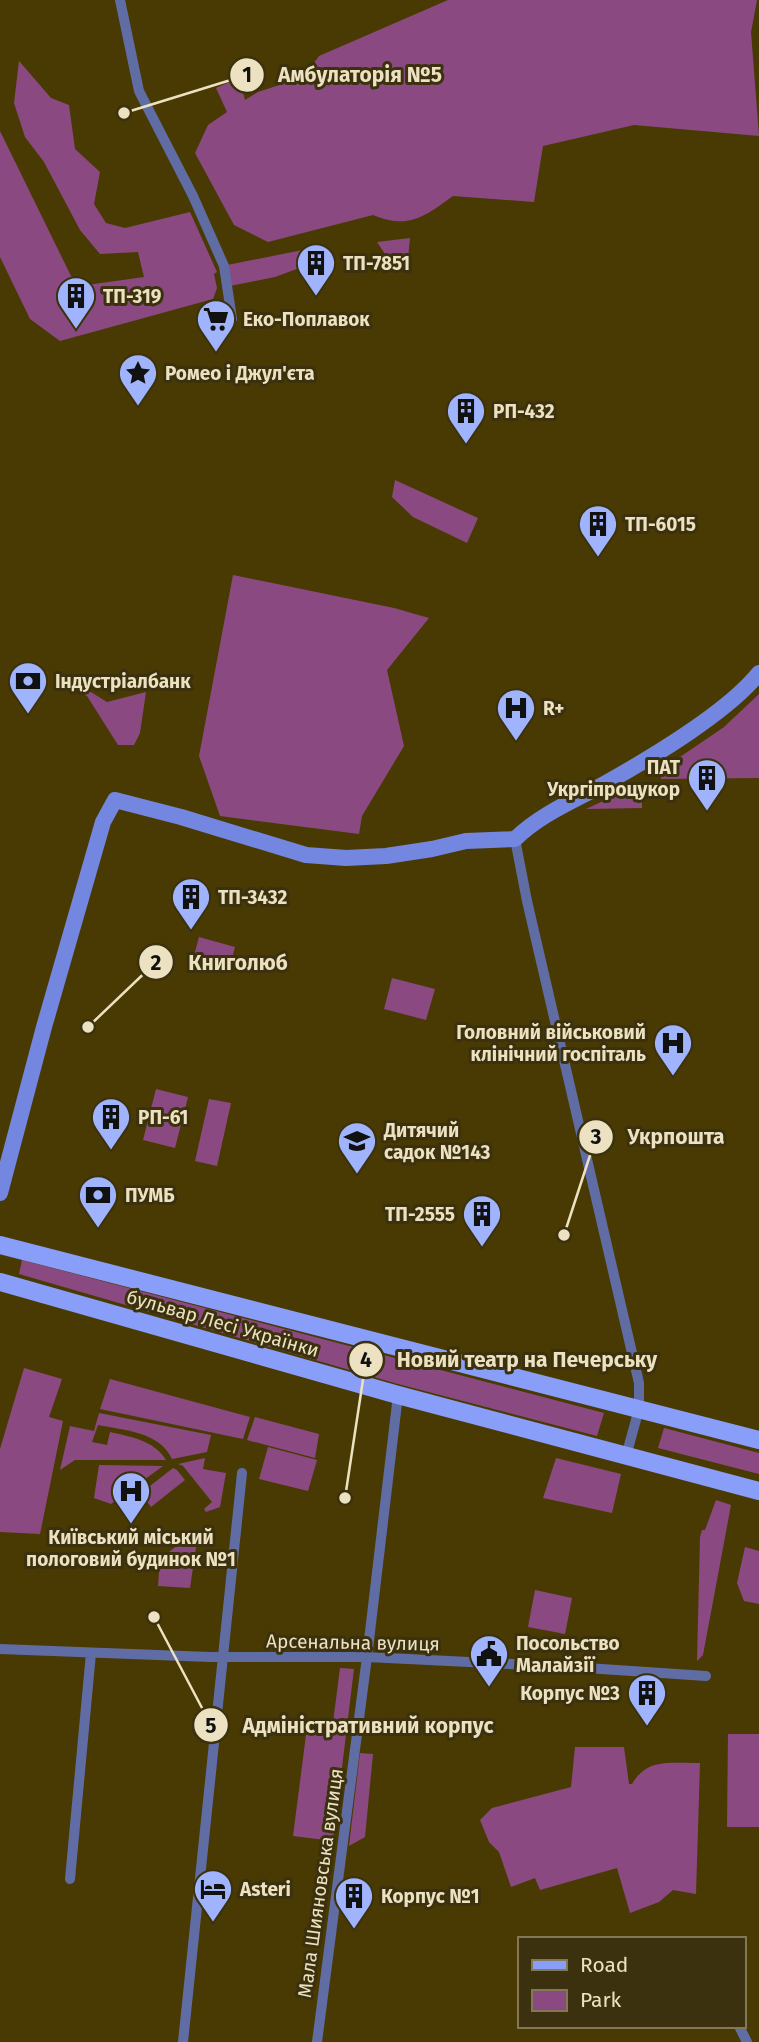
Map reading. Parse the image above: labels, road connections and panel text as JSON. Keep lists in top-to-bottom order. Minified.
{"streets":{"main road":["бульвар Лесі Українки"],"street":["Арсенальна вулиця","Мала Шияновська вулиця"]},"crossings":[["бульвар Лесі Українки","Мала Шияновська вулиця"],["Арсенальна вулиця","Мала Шияновська вулиця"]],"places":{"other":["Амбулаторія №5","Книголюб","Укрпошта","Новий театр на Печерську","Адміністративний корпус"],"building":["ТП-7851","ТП-319","РП-432","ТП-6015","ПАТ Укргіпроцукор","ТП-3432","РП-61","ТП-2555","Корпус №3","Корпус №1"],"supermarket":["Еко-Поплавок"],"place":["Ромео і Джул'єта"],"bank":["Індустріалбанк","ПУМБ"],"hospital":["R+","Головний військовий клінічний госпіталь","Київський міський пологовий будинок №1"],"school or university":["Дитячий садок №143"],"public building":["Посольство Малайзії"],"hotel":["Asteri"]},"legend":["Road","Park"]}
